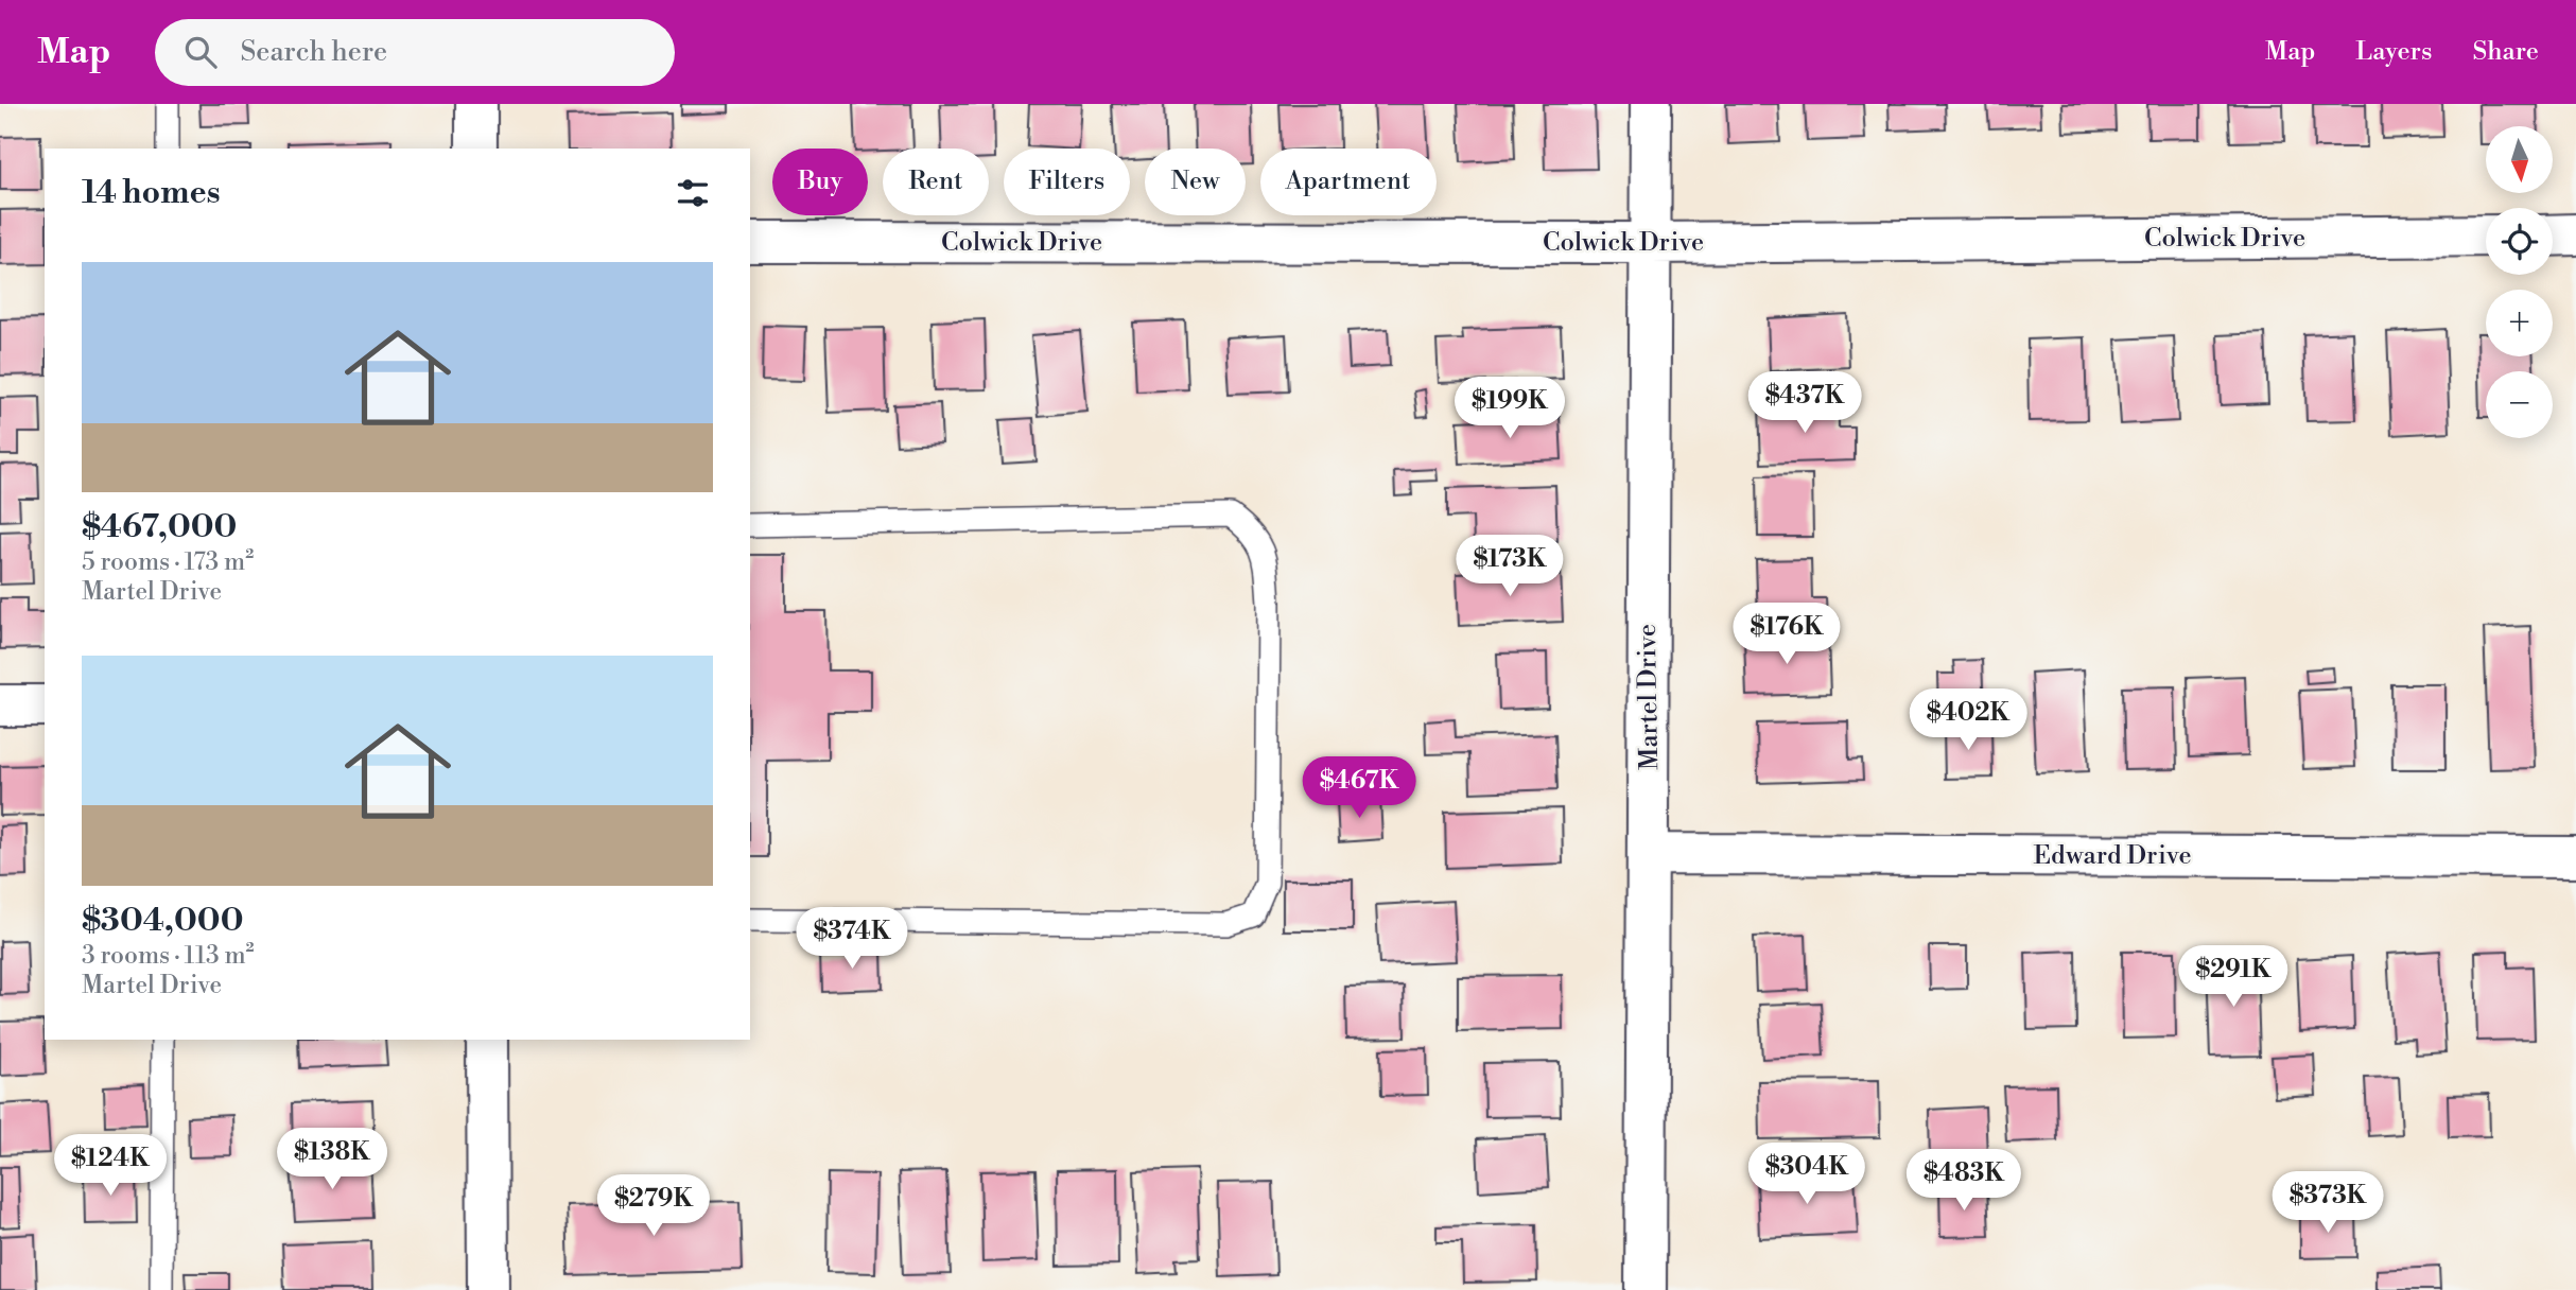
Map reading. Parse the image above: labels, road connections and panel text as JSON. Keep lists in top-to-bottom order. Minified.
{"streets":{"street":["Colwick Drive","Martel Drive","Edward Drive"]},"crossings":[["Colwick Drive","Martel Drive"],["Martel Drive","Edward Drive"]],"north":"bottom","page":{"header":"Map","search":"Search here","nav":["Map","Layers","Share"],"map_buttons":["+","−"],"chip":["Buy","Rent","Filters","New","Apartment"],"heading":"14 homes","list":[{"name":"$467,000","note":"5 rooms · 173 m² · Martel Drive"},{"name":"$304,000","note":"3 rooms · 113 m² · Martel Drive"}],"price":["$437K","$199K","$173K","$176K","$402K","$467K","$374K","$291K","$138K","$124K","$304K","$483K","$373K","$279K"]}}
